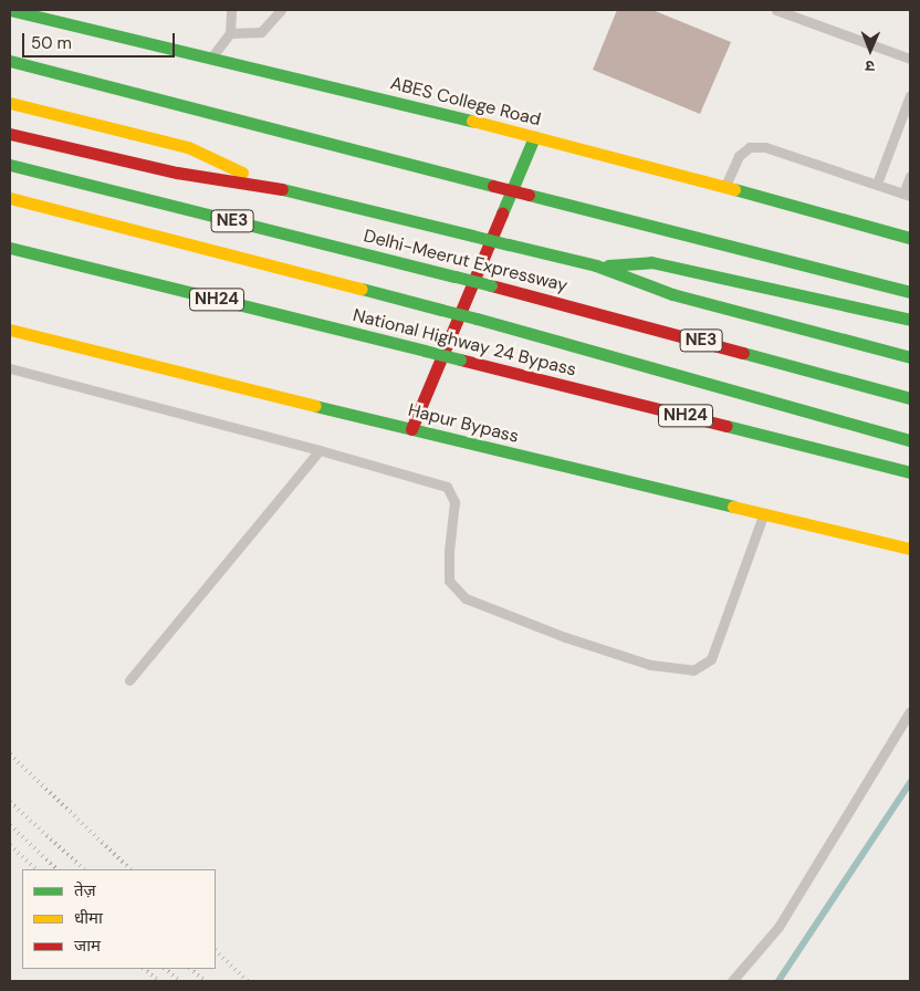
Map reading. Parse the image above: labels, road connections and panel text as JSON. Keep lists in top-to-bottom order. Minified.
{"streets":{"main road":["ABES College Road","NE3","Delhi-Meerut Expressway","NH24","National Highway 24 Bypass","Hapur Bypass"]},"legend":["तेज़","धीमा","जाम"],"scale_bar":"50 m","north":"bottom"}
